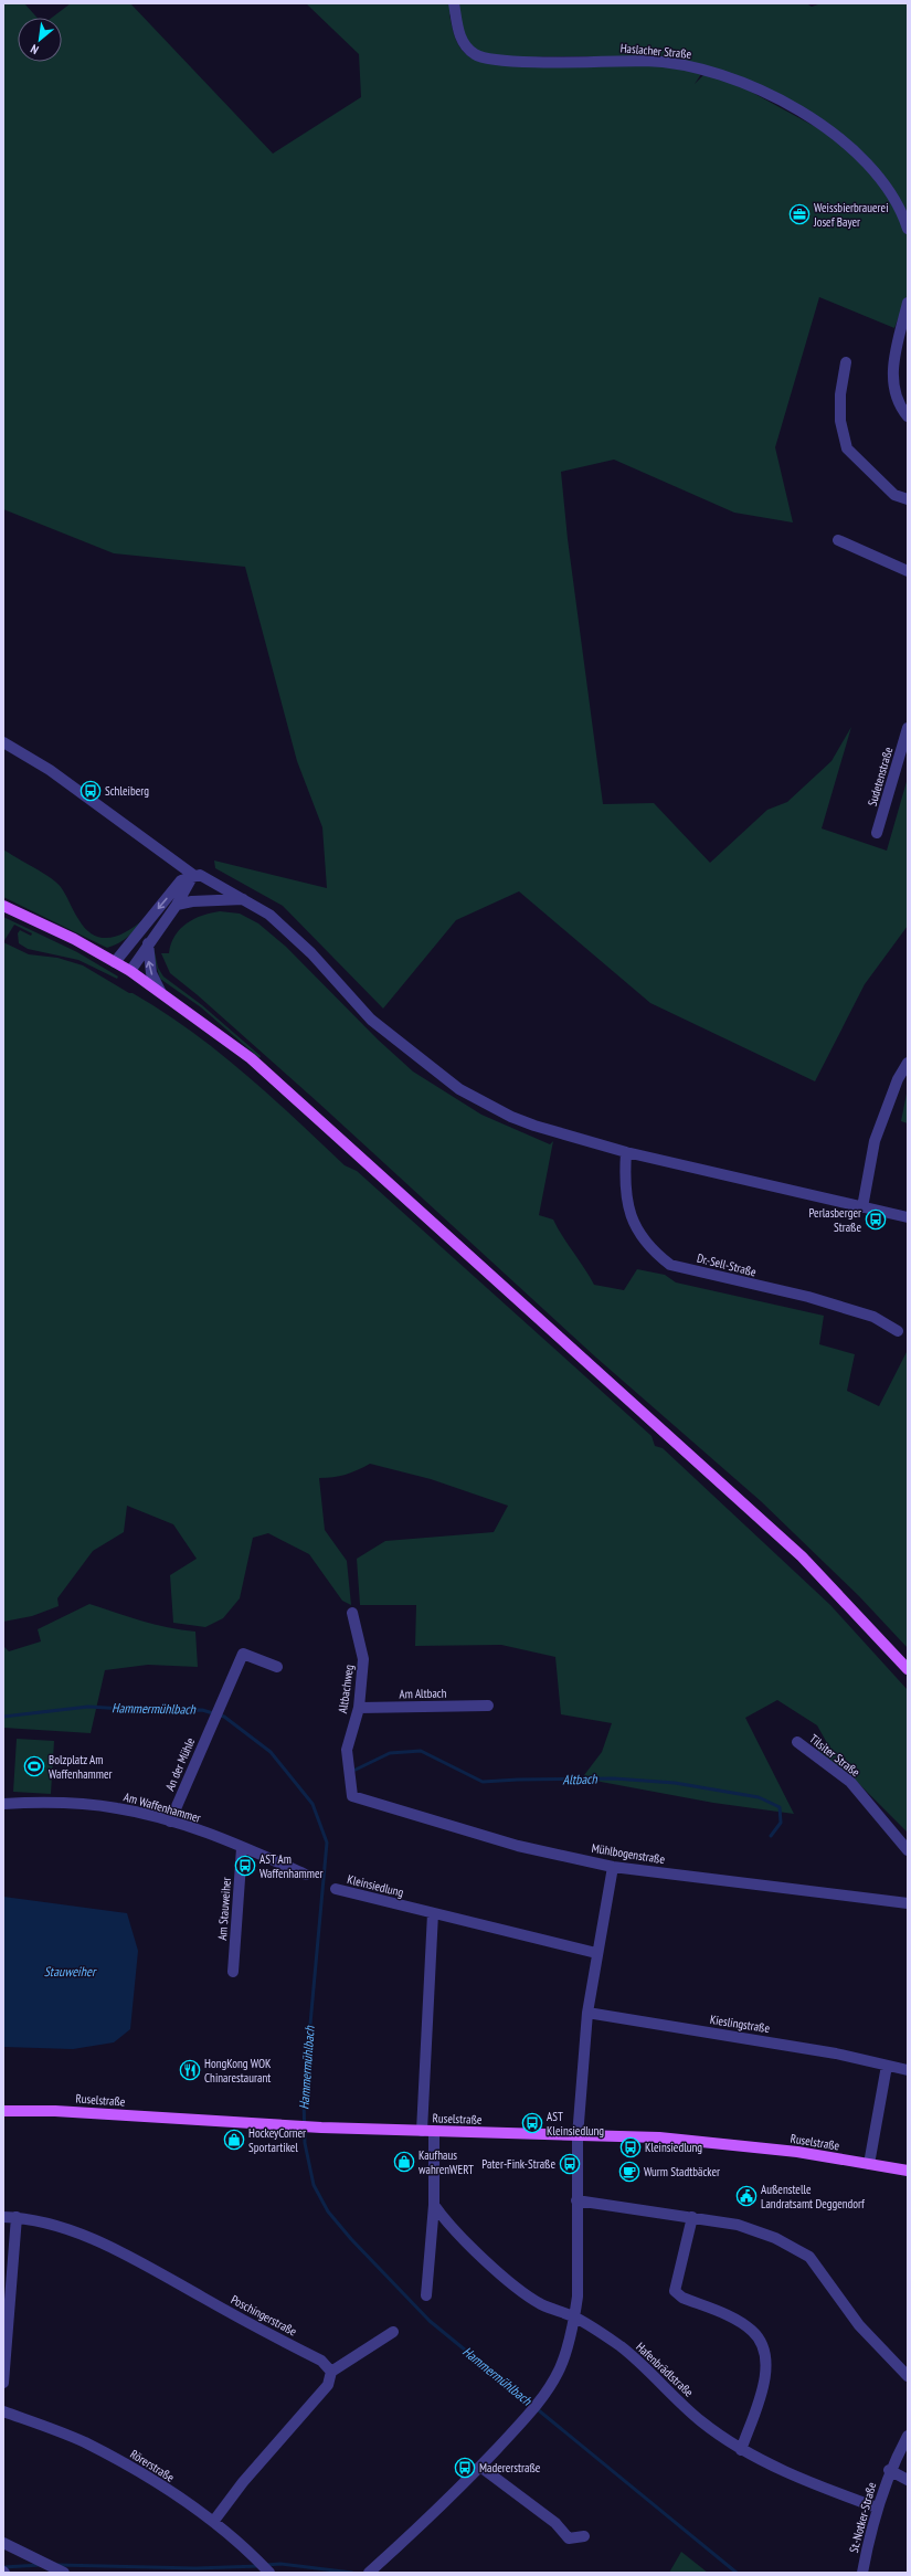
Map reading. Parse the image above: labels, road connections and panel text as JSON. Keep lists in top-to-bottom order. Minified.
{"streets":{"main road":["Ruselstraße"],"street":["Haslacher Straße","Sudetenstraße","Dr.-Sell-Straße","Altbachweg","Am Altbach","Tilsiter Straße","An der Mühle","Am Waffenhammer","Mühlbogenstraße","Kleinsiedlung","Am Stauweiher","Kieslingstraße","Poschingerstraße","Hafenbrädlstraße","Rörerstraße","St.-Notker-Straße"]},"crossings":[["Altbachweg","Am Altbach"],["Altbachweg","Mühlbogenstraße"],["An der Mühle","Am Waffenhammer"],["Am Waffenhammer","Am Stauweiher"],["Hafenbrädlstraße","St.-Notker-Straße"]],"water":["Hammermühlbach","Altbach","Stauweiher"],"places":{"office":["Weissbierbrauerei Josef Bayer"],"bus stop":["Schleiberg","Perlasberger Straße","AST Am Waffenhammer","AST Kleinsiedlung","Kleinsiedlung","Pater-Fink-Straße","Madererstraße"],"sports":["Bolzplatz Am Waffenhammer"],"restaurant":["HongKong WOK Chinarestaurant"],"shop":["HockeyCorner Sportartikel","Kaufhaus wahrenWERT"],"cafe":["Wurm Stadtbäcker"],"public building":["Außenstelle Landratsamt Deggendorf"]},"north":"bottom left"}
